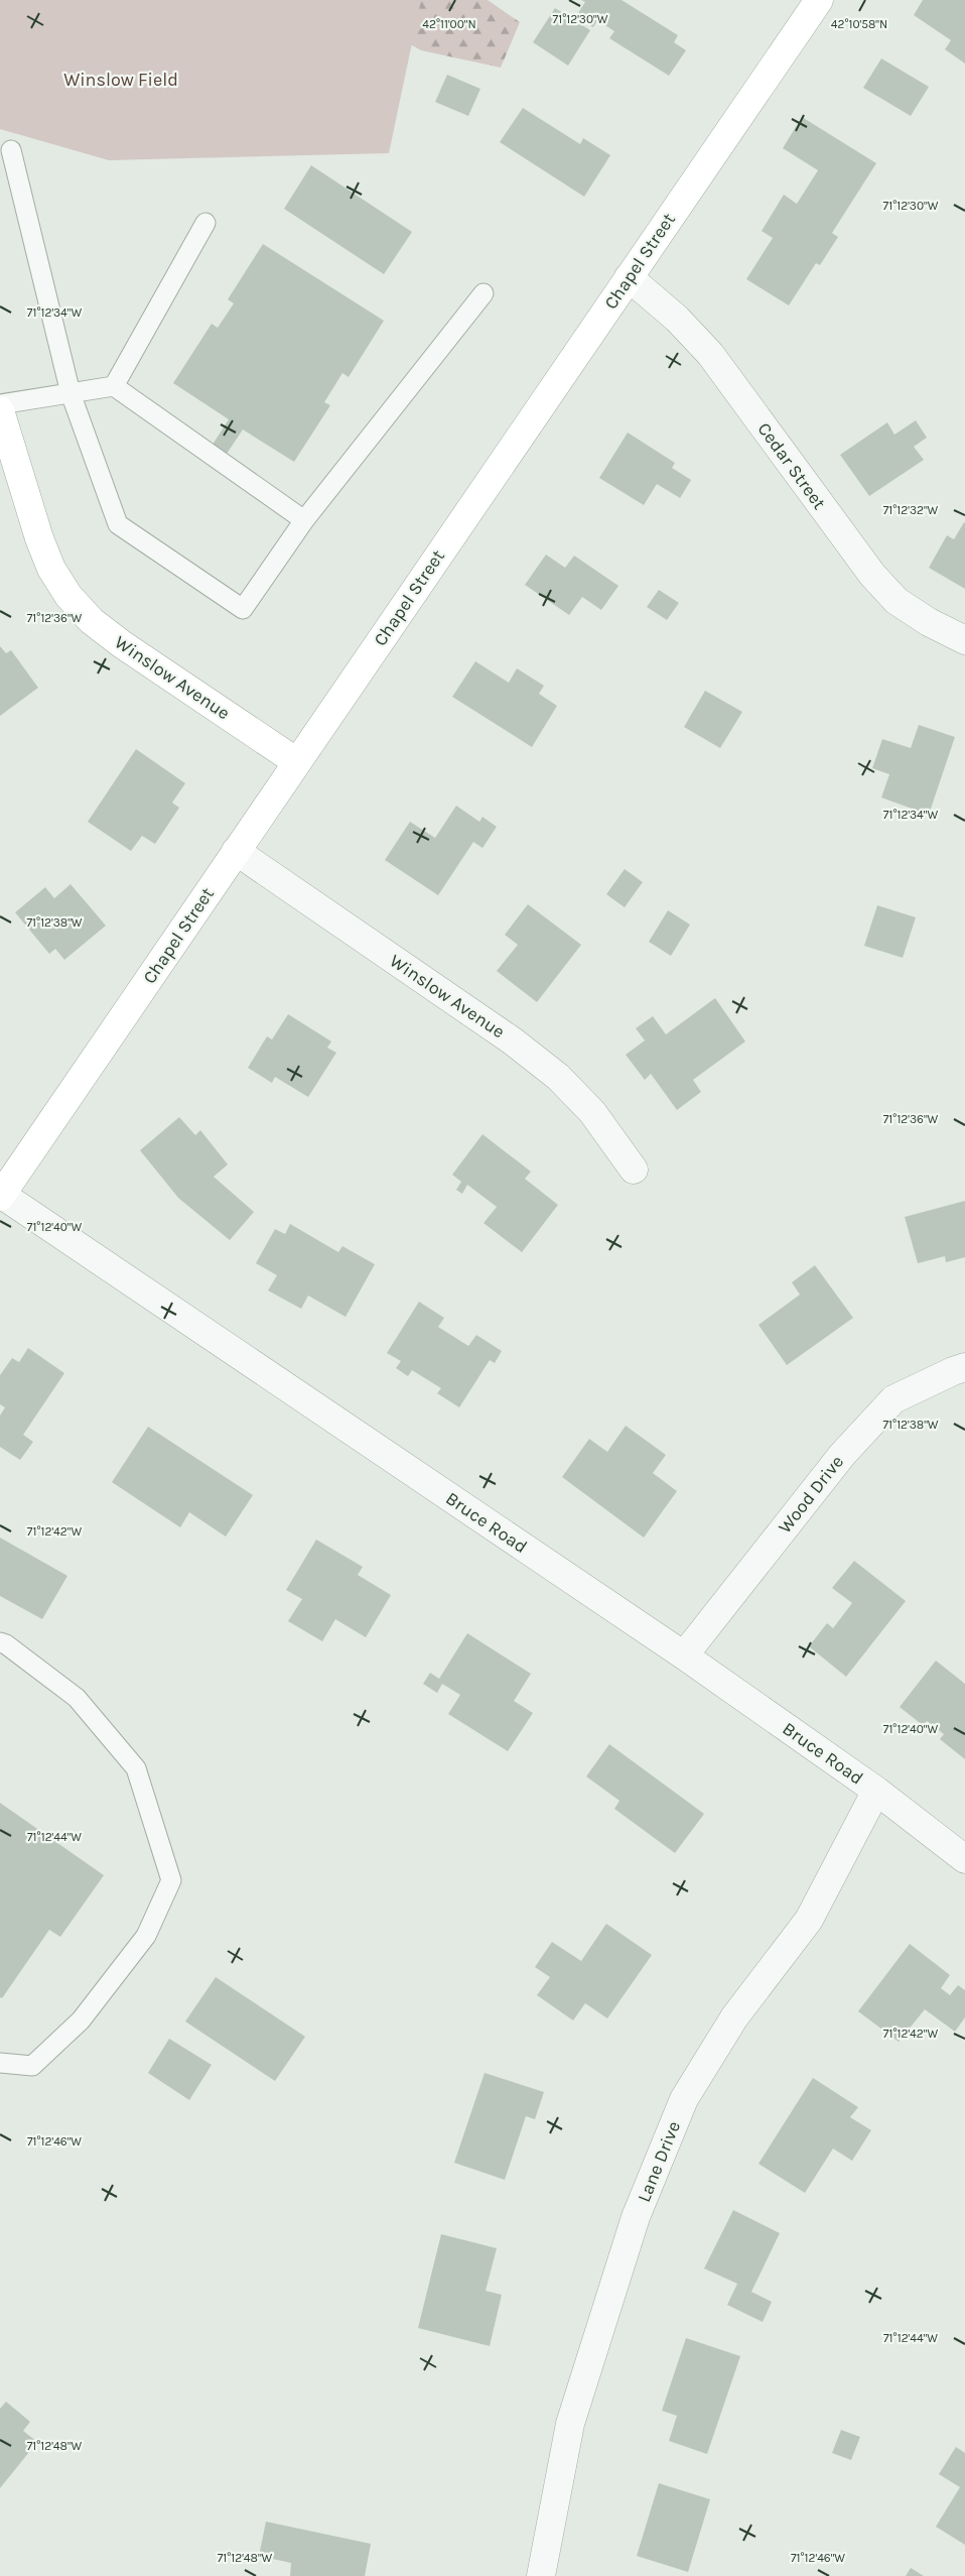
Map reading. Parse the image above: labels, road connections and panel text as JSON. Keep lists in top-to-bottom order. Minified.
{"streets":{"main road":["Chapel Street","Winslow Avenue"],"street":["Cedar Street","Wood Drive","Bruce Road","Lane Drive"]},"crossings":[["Chapel Street","Cedar Street"],["Chapel Street","Winslow Avenue"],["Chapel Street","Bruce Road"],["Wood Drive","Bruce Road"],["Bruce Road","Lane Drive"]],"parks":["Winslow Field"],"coordinates":["71°12'30\"W","42°11'00\"N","42°10'58\"N","71°12'34\"W","71°12'32\"W","71°12'36\"W","71°12'38\"W","71°12'40\"W","71°12'42\"W","71°12'44\"W","71°12'46\"W","71°12'48\"W"]}
